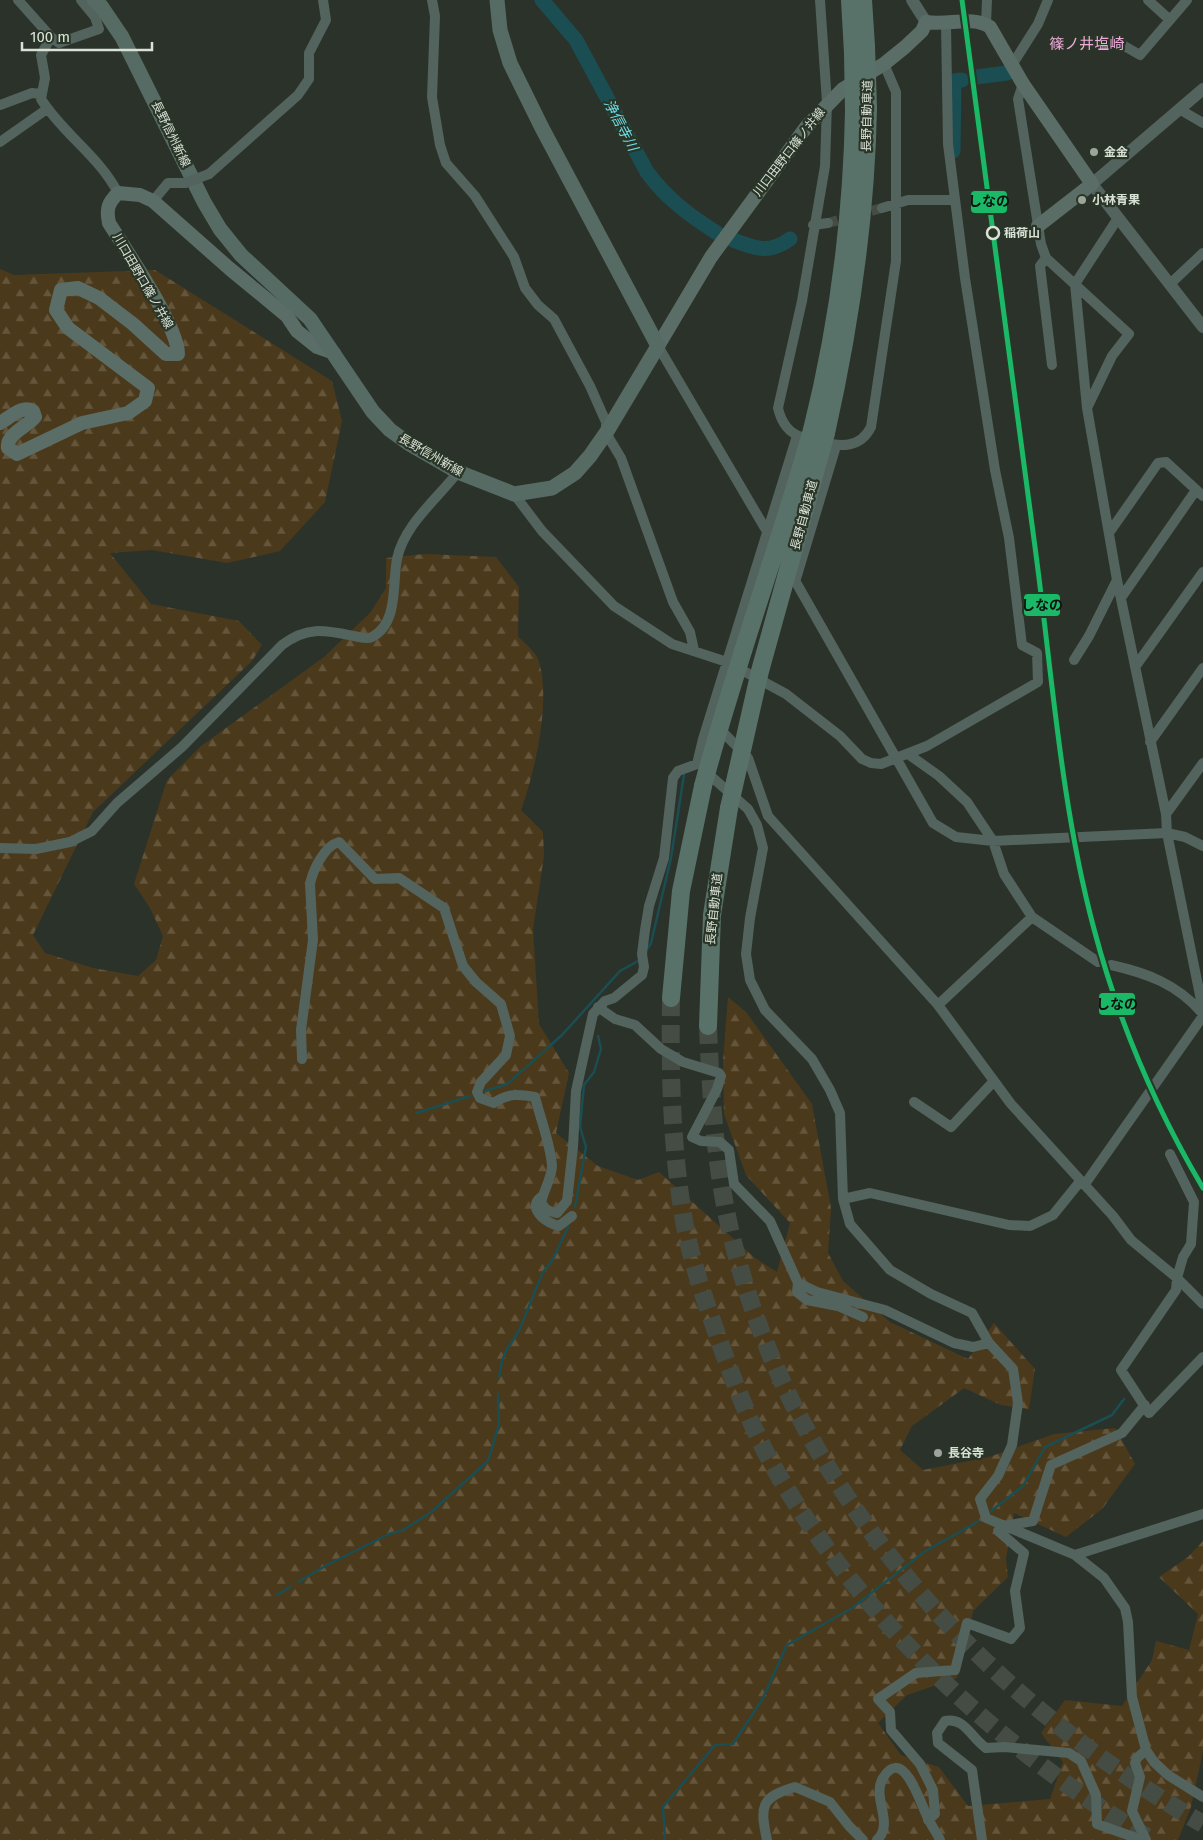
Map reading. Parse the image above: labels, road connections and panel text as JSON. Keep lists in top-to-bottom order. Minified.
{"streets":{"highway":["長野自動車道"],"main road":["長野信州新線","川口田野口篠ノ井線"]},"crossings":[["長野信州新線","川口田野口篠ノ井線"]],"districts":["篠ノ井塩崎"],"water":["浄信寺川"],"places":["金金","小林青果","稲荷山","長谷寺"],"lines":["transit line しなの"],"scale_bar":"100 m"}
